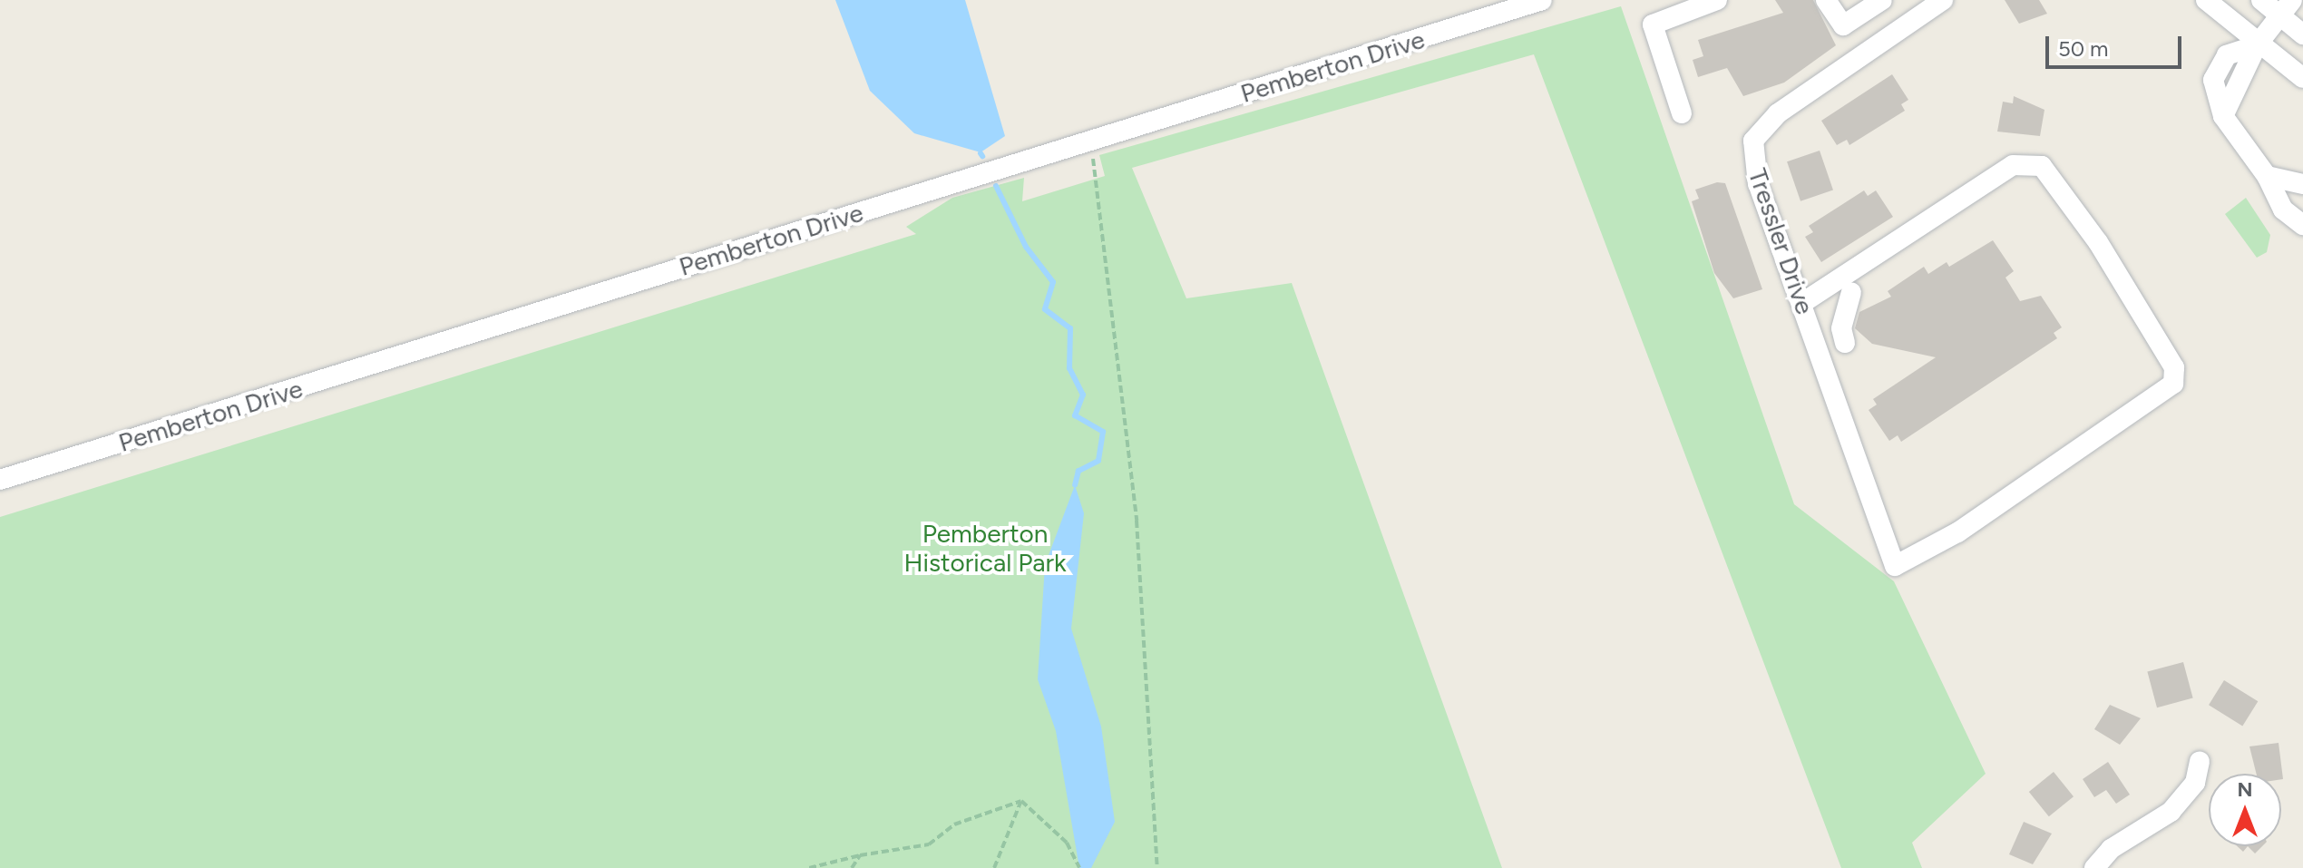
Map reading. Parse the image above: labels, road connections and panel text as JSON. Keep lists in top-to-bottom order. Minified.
{"streets":{"street":["Pemberton Drive","Tressler Drive"]},"parks":["Pemberton Historical Park"],"scale_bar":"50 m","north":"top"}
